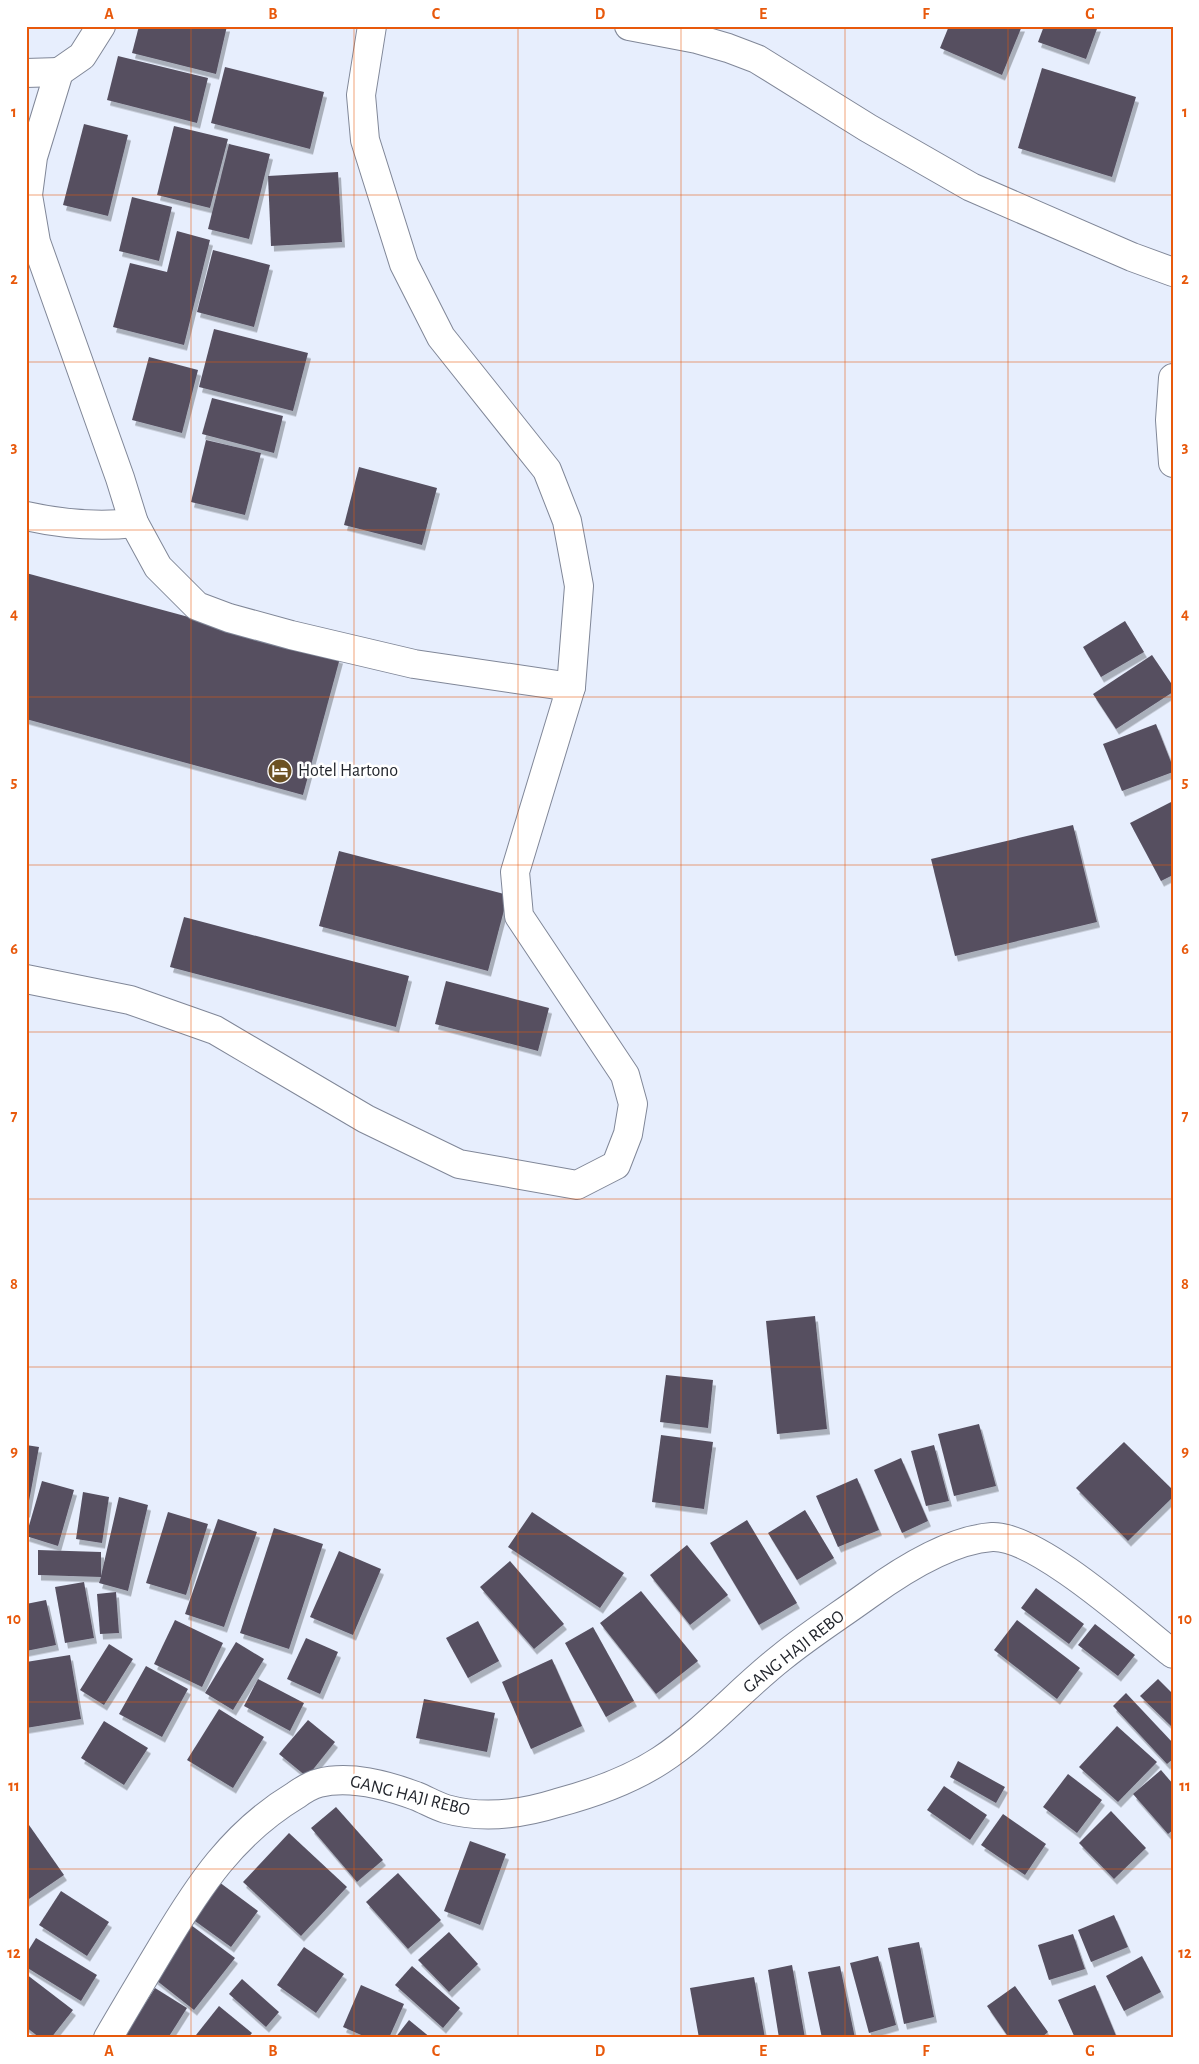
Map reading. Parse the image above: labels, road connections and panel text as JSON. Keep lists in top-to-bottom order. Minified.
{"streets":{"street":["GANG HAJI REBO"]},"places":{"hotel":["Hotel Hartono"]},"grid":{"columns":["A","B","C","D","E","F","G"],"rows":["1","2","3","4","5","6","7","8","9","10","11","12"]}}
